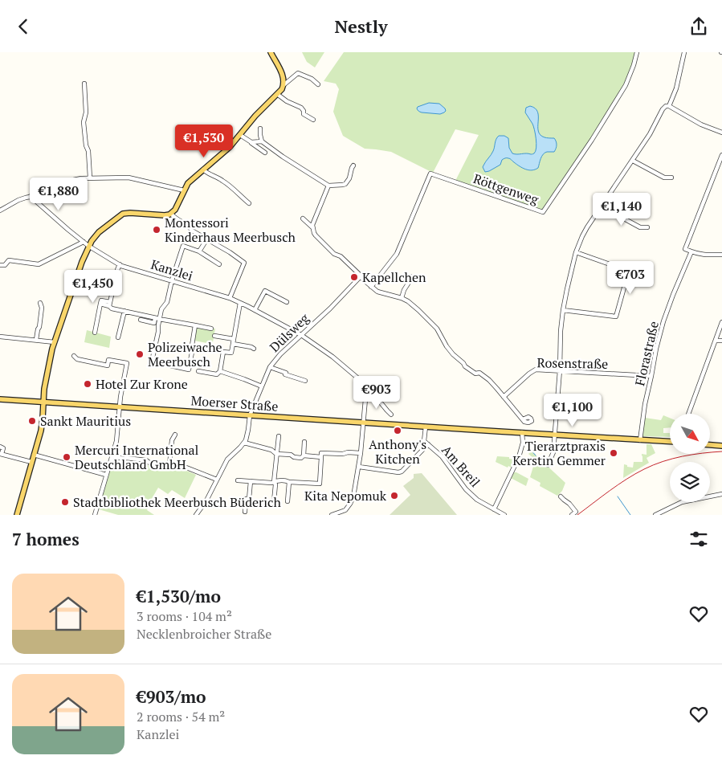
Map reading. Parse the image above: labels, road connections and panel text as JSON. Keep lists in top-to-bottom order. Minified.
{"streets":{"main road":["Moerser Straße"],"street":["Röttgenweg","Kanzlei","Dülsweg","Florastraße","Rosenstraße","Am Breil"]},"crossings":[["Kanzlei","Dülsweg"],["Dülsweg","Moerser Straße"],["Florastraße","Rosenstraße"],["Florastraße","Moerser Straße"],["Moerser Straße","Am Breil"]],"places":["Montessori Kinderhaus Meerbusch","Kapellchen","Polizeiwache Meerbusch","Hotel Zur Krone","Sankt Mauritius","Anthony's Kitchen","Tierarztpraxis Kerstin Gemmer","Mercuri International Deutschland GmbH","Kita Nepomuk","Stadtbibliothek Meerbusch Büderich"],"north":"bottom right","page":{"header":"Nestly","price":["€1,530","€1,880","€1,140","€703","€1,450","€903","€1,100"],"heading":"7 homes","list":[{"name":"€1,530/mo","note":"3 rooms · 104 m² · Necklenbroicher Straße"},{"name":"€903/mo","note":"2 rooms · 54 m² · Kanzlei"}]}}
